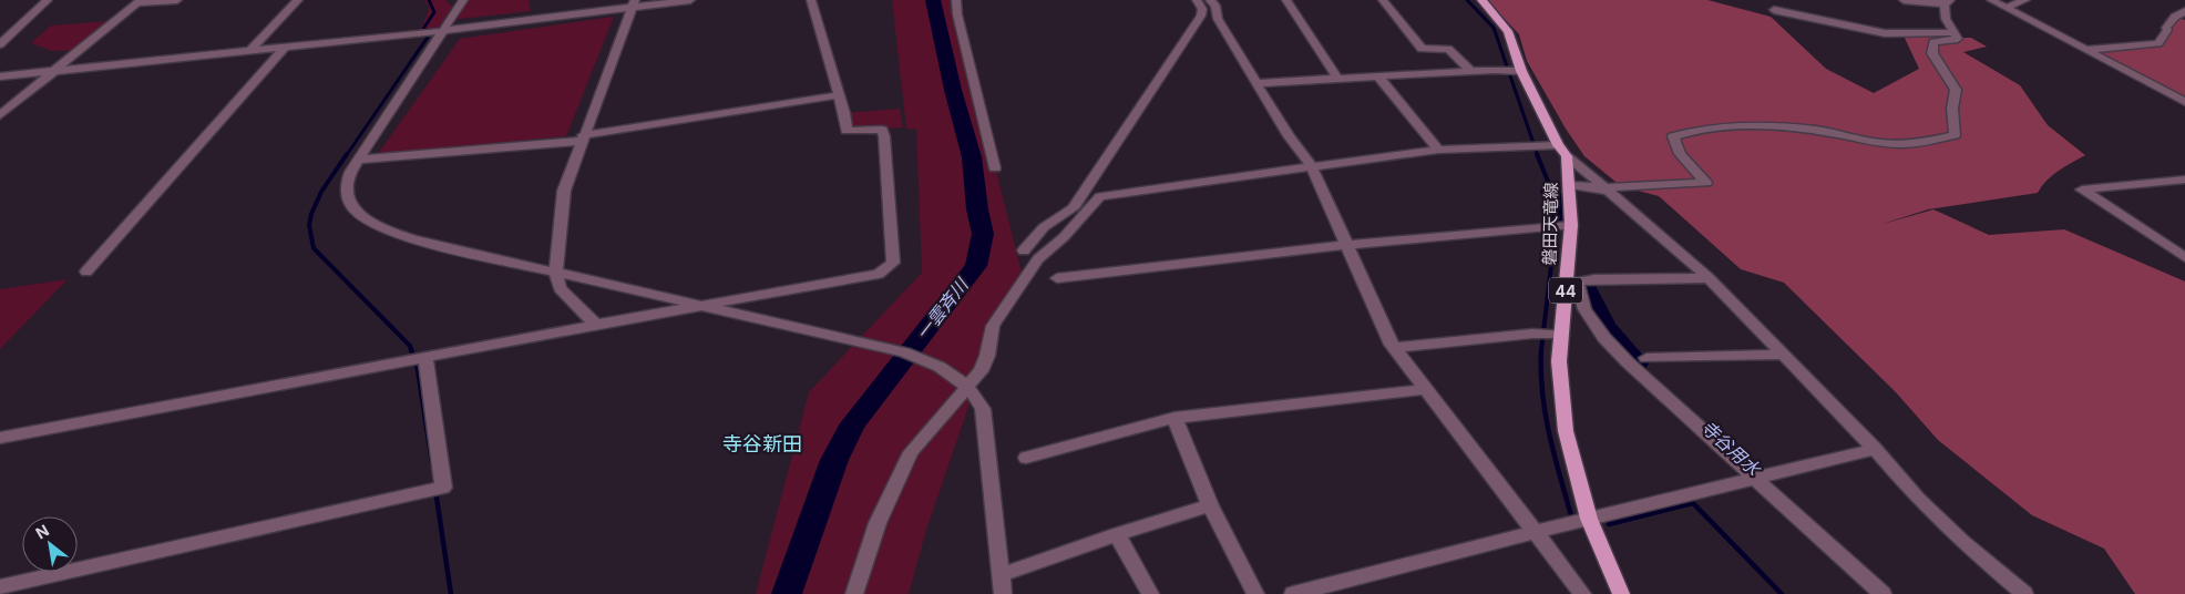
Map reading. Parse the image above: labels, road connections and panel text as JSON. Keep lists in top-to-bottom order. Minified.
{"streets":{"main road":["磐田天竜線","44"]},"districts":["寺谷新田"],"water":["一雲斉川","寺谷用水"],"north":"top left"}
